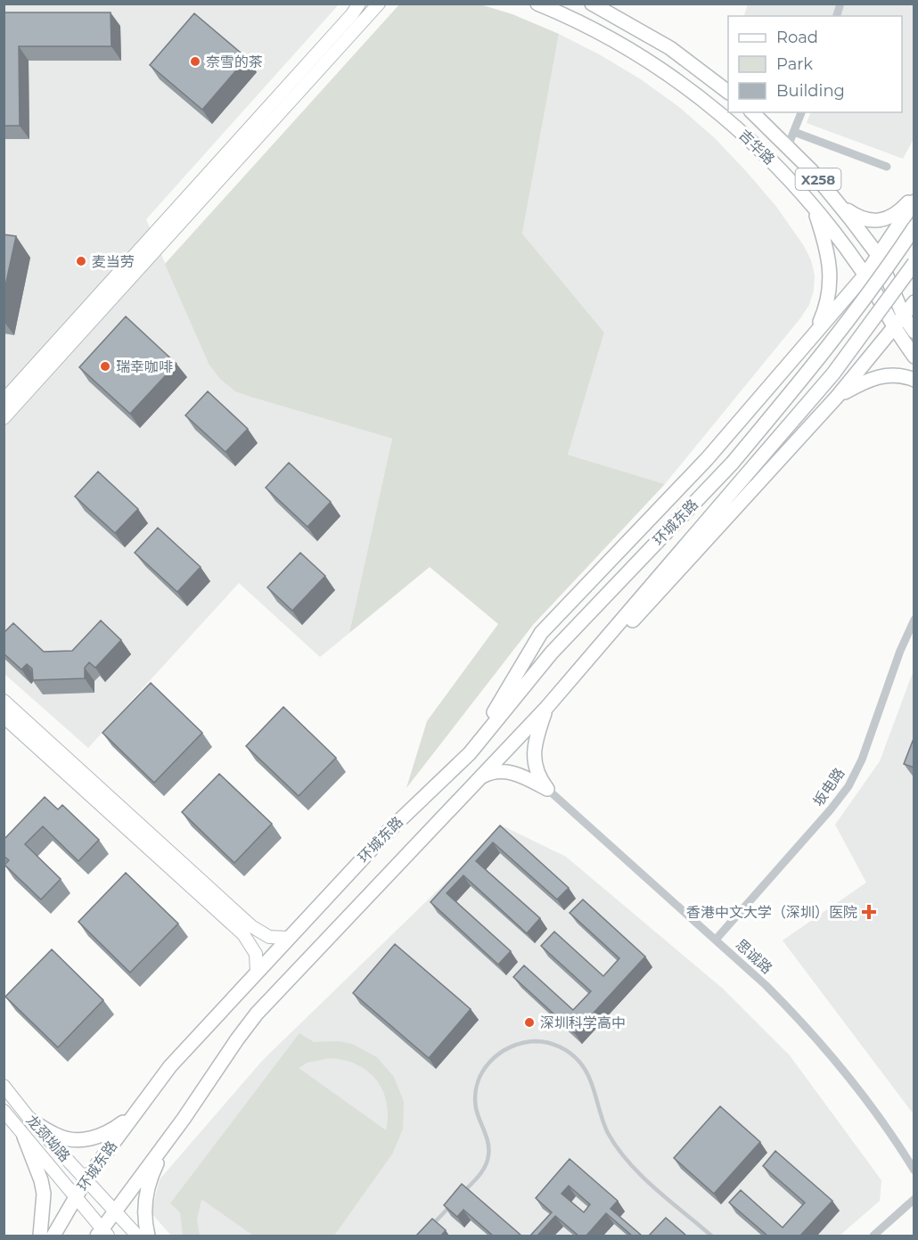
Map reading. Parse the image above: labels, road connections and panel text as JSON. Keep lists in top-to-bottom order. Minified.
{"streets":{"main road":["吉华路","X258","环城东路"],"street":["坂电路","思诚路","龙颈坳路"]},"crossings":[["环城东路","龙颈坳路"],["坂电路","思诚路"]],"places":{"other":["奈雪的茶","麦当劳","瑞幸咖啡","深圳科学高中"],"health":["香港中文大学（深圳）医院"]},"legend":["Road","Park","Building"]}
